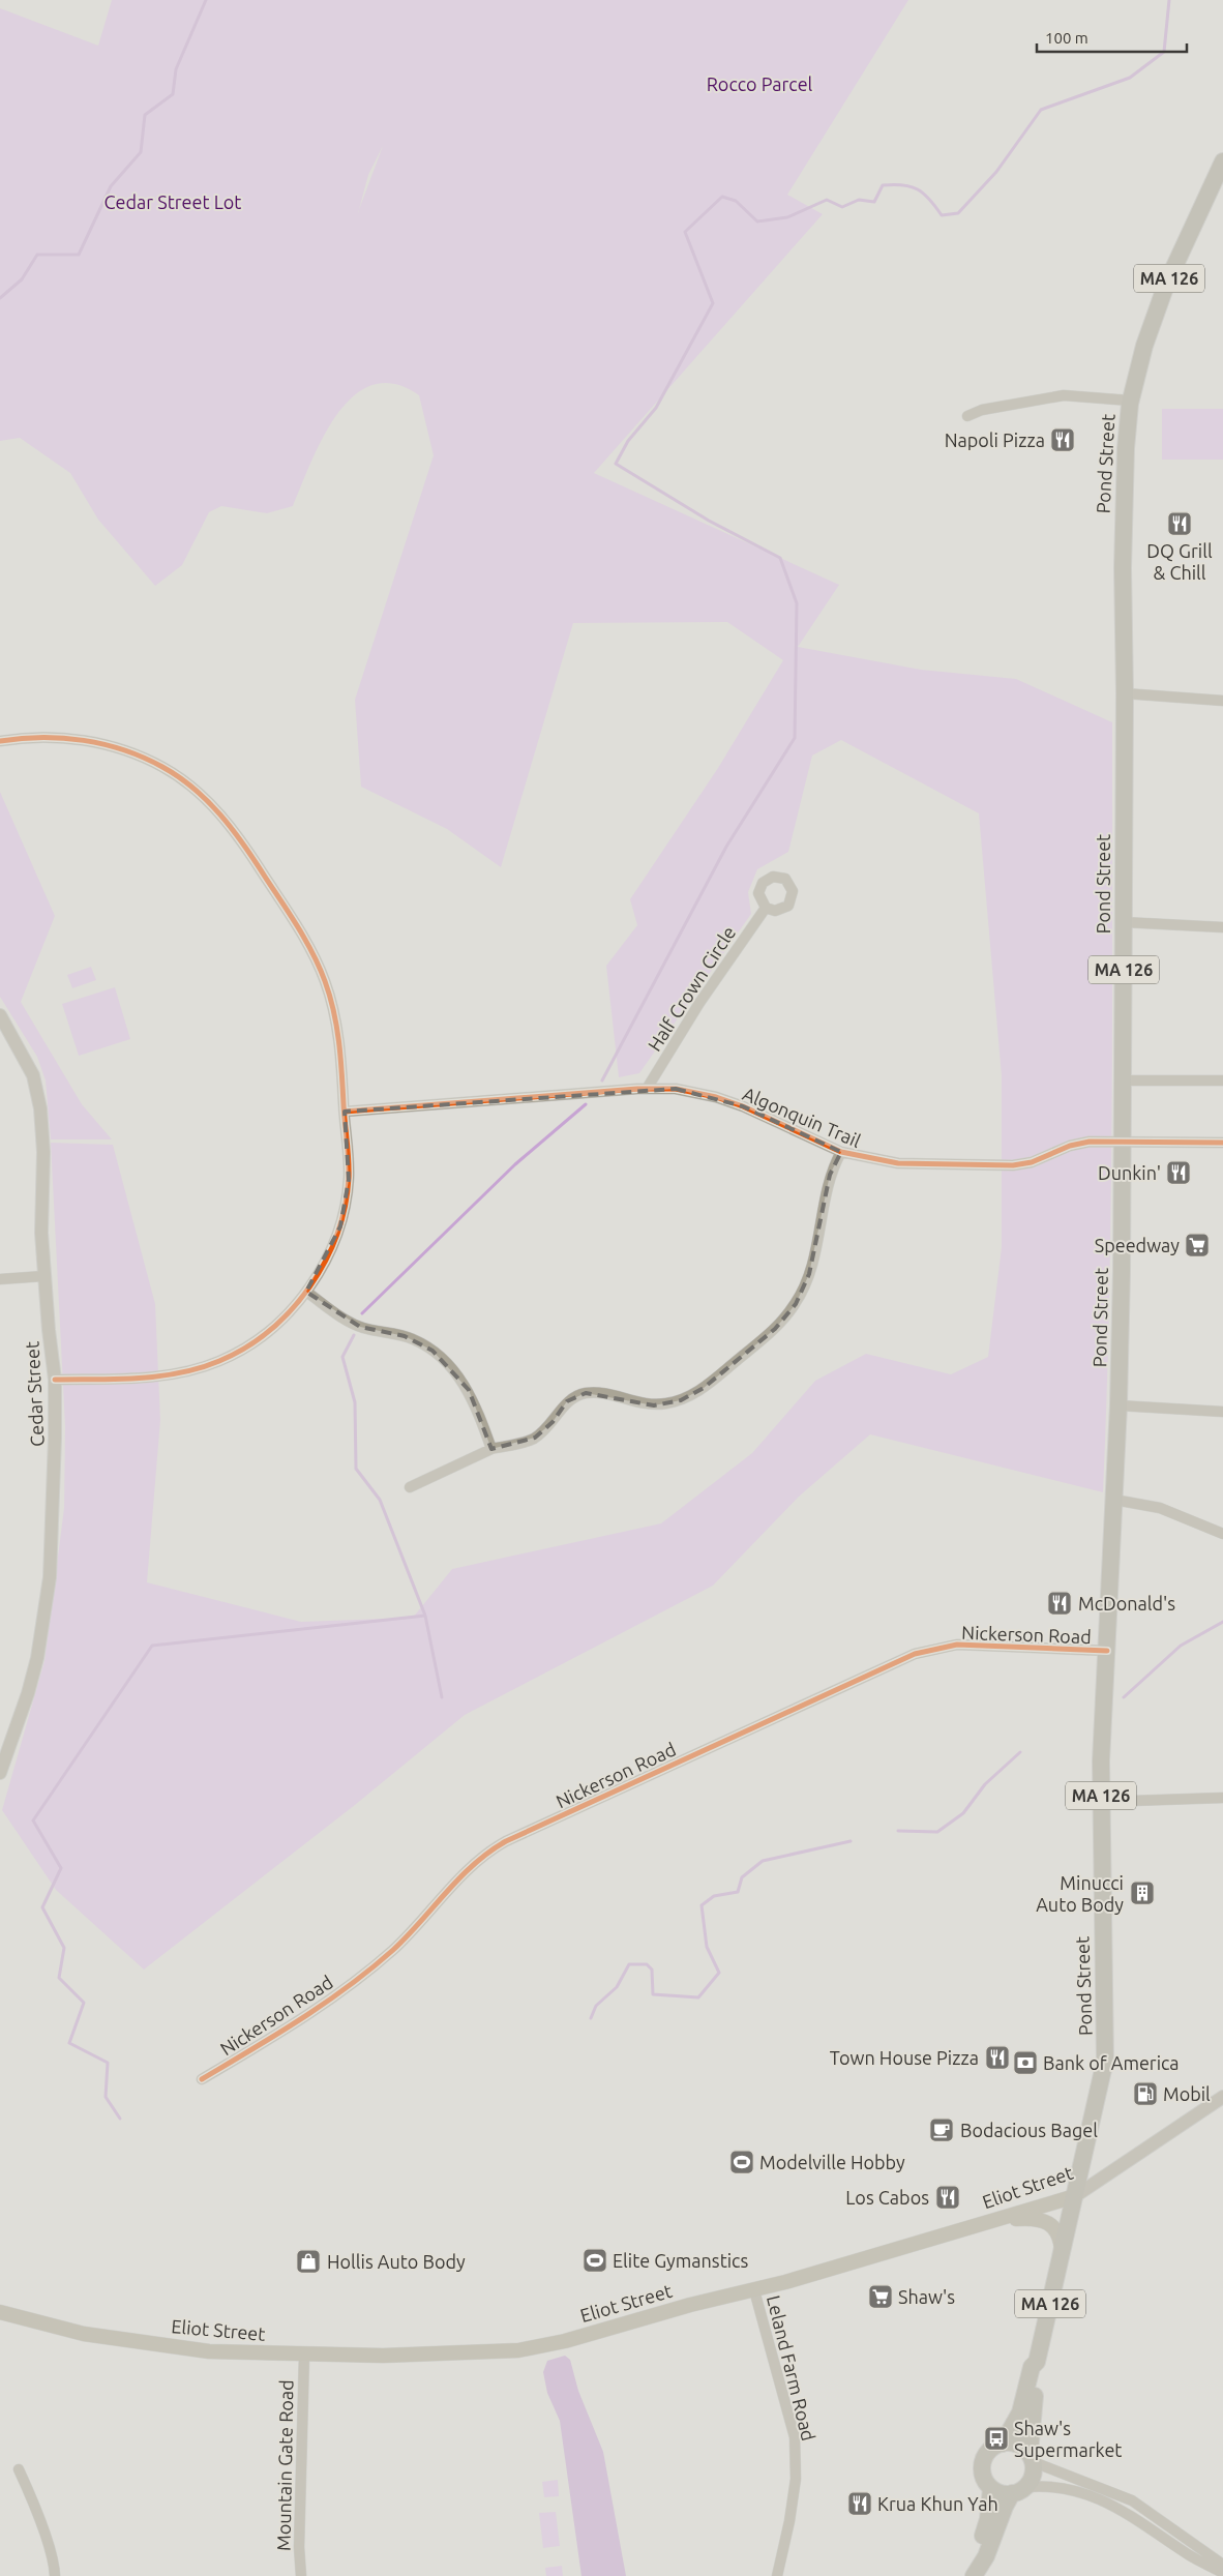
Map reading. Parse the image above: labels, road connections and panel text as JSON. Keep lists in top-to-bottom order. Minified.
{"streets":{"main road":["MA 126","Pond Street","Eliot Street"],"street":["Half Crown Circle","Algonquin Trail","Cedar Street","Nickerson Road","Leland Farm Road","Mountain Gate Road"]},"crossings":[["MA 126","Pond Street"],["Pond Street","Algonquin Trail"],["Pond Street","Nickerson Road"],["Pond Street","Eliot Street"],["Half Crown Circle","Algonquin Trail"],["Eliot Street","Leland Farm Road"],["Eliot Street","Mountain Gate Road"]],"parks":["Rocco Parcel","Cedar Street Lot"],"places":{"restaurant":["Napoli Pizza","DQ Grill & Chill","Dunkin'","McDonald's","Town House Pizza","Los Cabos","Krua Khun Yah"],"supermarket":["Speedway","Shaw's"],"building":["Minucci Auto Body"],"bank":["Bank of America"],"fuel station":["Mobil"],"cafe":["Bodacious Bagel"],"sports":["Modelville Hobby","Elite Gymanstics"],"shop":["Hollis Auto Body"],"bus stop":["Shaw's Supermarket"]},"scale_bar":"100 m"}
